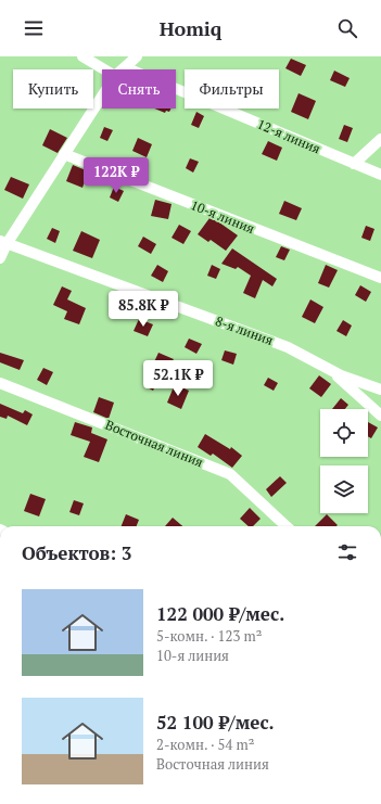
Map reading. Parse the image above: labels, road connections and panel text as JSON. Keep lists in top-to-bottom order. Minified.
{"streets":{"street":["12-я линия","10-я линия","8-я линия","Восточная линия"]},"page":{"header":"Homiq","chip":["Купить","Снять","Фильтры"],"price":["122K ₽","85.8K ₽","52.1K ₽"],"heading":"Объектов: 3","list":[{"name":"122 000 ₽/мес.","note":"5-комн. · 123 m² · 10-я линия"},{"name":"52 100 ₽/мес.","note":"2-комн. · 54 m² · Восточная линия"}]}}
